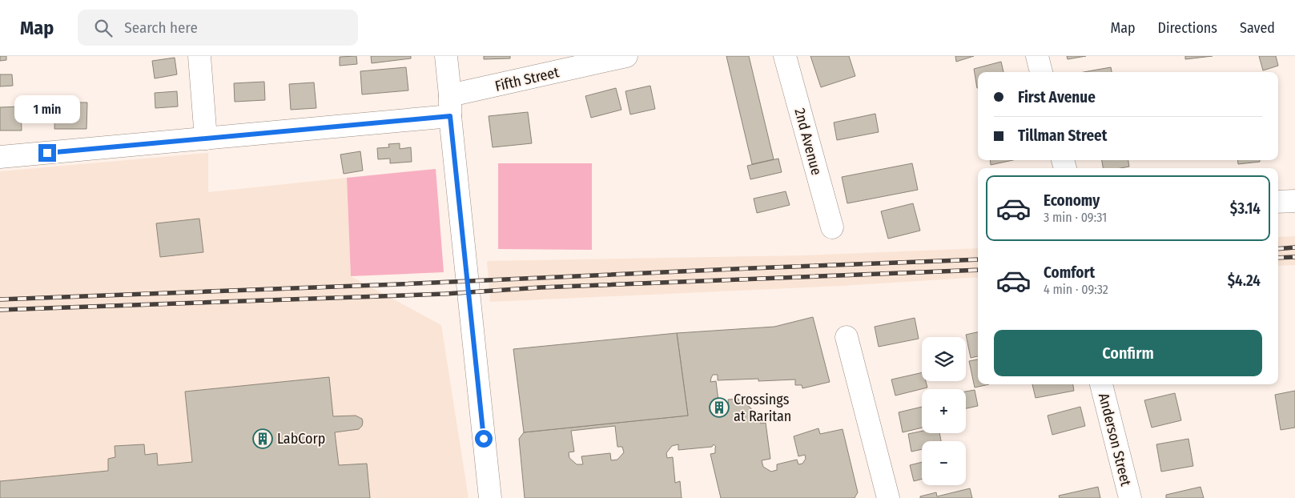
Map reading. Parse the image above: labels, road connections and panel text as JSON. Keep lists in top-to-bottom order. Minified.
{"streets":{"street":["Fifth Street","2nd Avenue","Anderson Street"]},"places":{"building":["Crossings at Raritan","LabCorp"]},"page":{"header":"Map","search":"Search here","nav":["Map","Directions","Saved"],"banner":["First Avenue","Tillman Street"],"bubble":"1 min","list":[{"name":"Economy","note":"3 min · 09:31","value":"$3.14"},{"name":"Comfort","note":"4 min · 09:32","value":"$4.24"}],"buttons":"Confirm","map_buttons":["+","−"]}}
